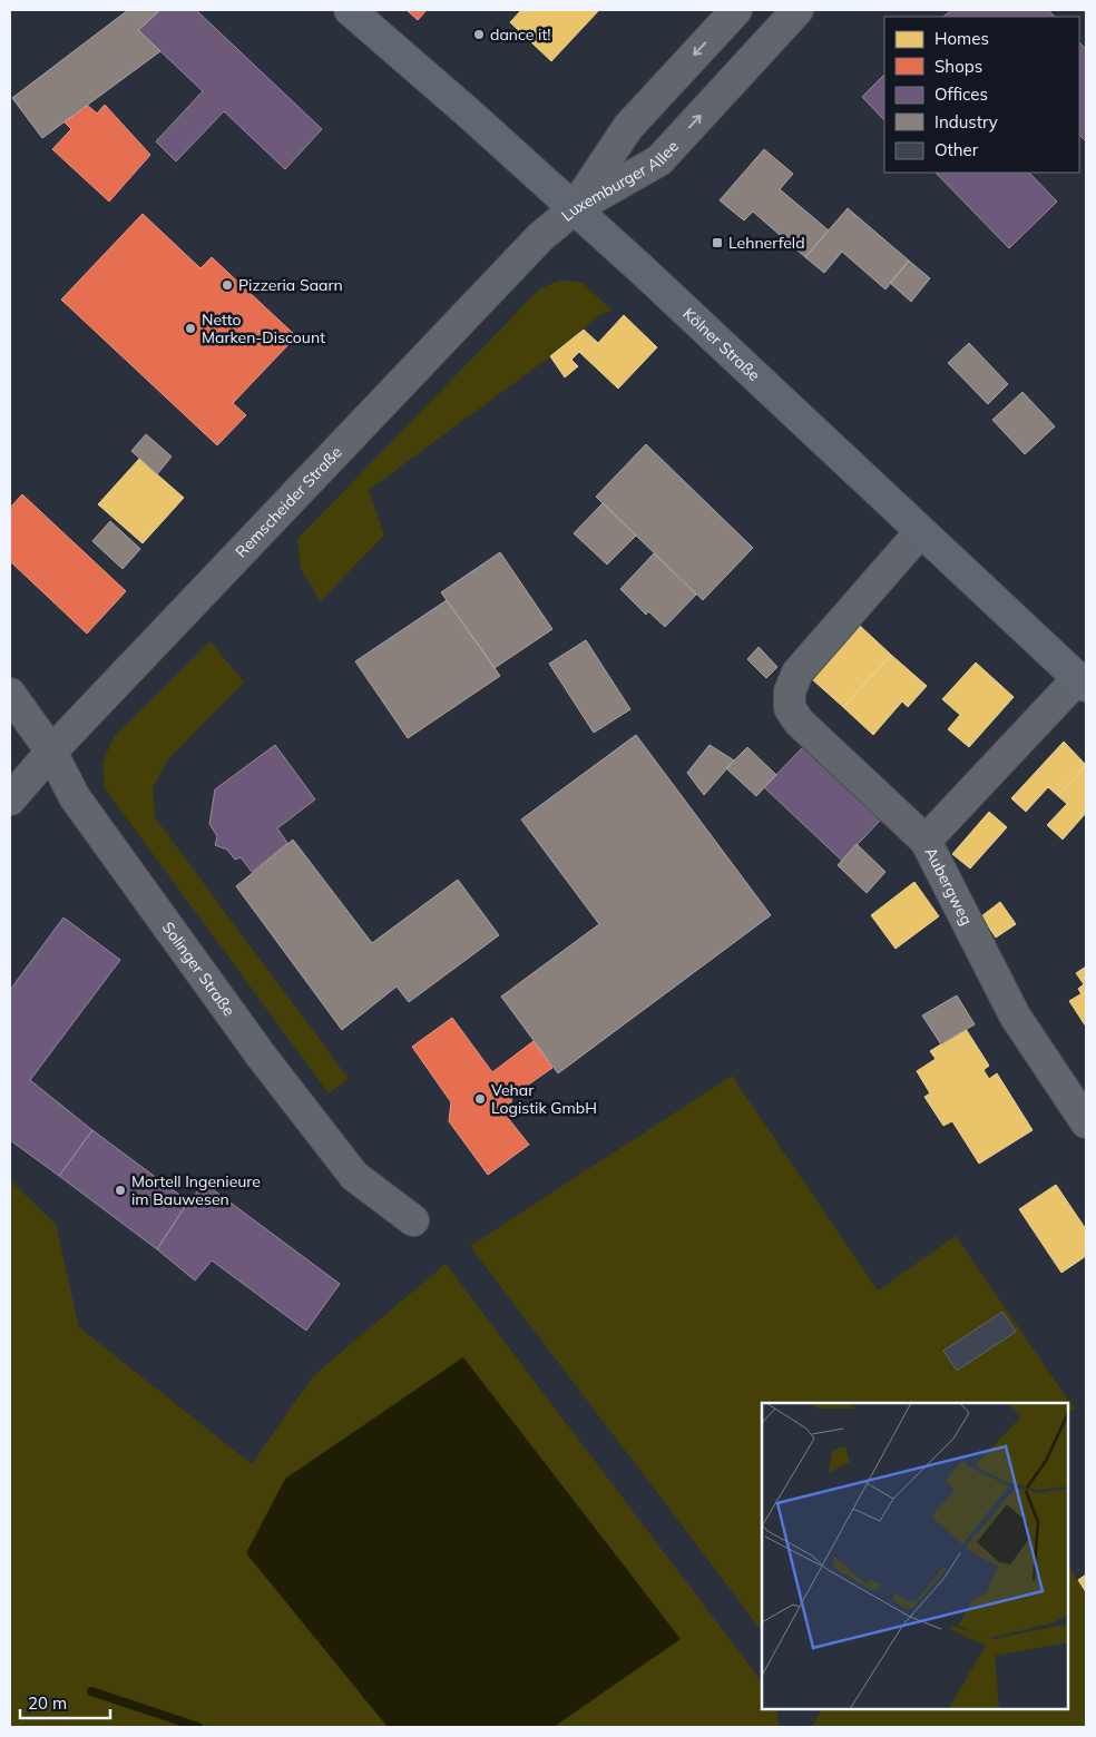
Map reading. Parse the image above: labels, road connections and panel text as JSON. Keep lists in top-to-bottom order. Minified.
{"streets":{"main road":["Kölner Straße"],"street":["Luxemburger Allee","Remscheider Straße","Aubergweg","Solinger Straße"]},"crossings":[["Luxemburger Allee","Kölner Straße"],["Luxemburger Allee","Remscheider Straße"],["Kölner Straße","Remscheider Straße"],["Kölner Straße","Aubergweg"],["Remscheider Straße","Solinger Straße"]],"places":{"other":["dance it!","Pizzeria Saarn","Netto Marken-Discount","Vehar Logistik GmbH","Mortell Ingenieure im Bauwesen"],"transit":["Lehnerfeld"]},"legend":["Homes","Shops","Offices","Industry","Other"],"scale_bar":"20 m"}
